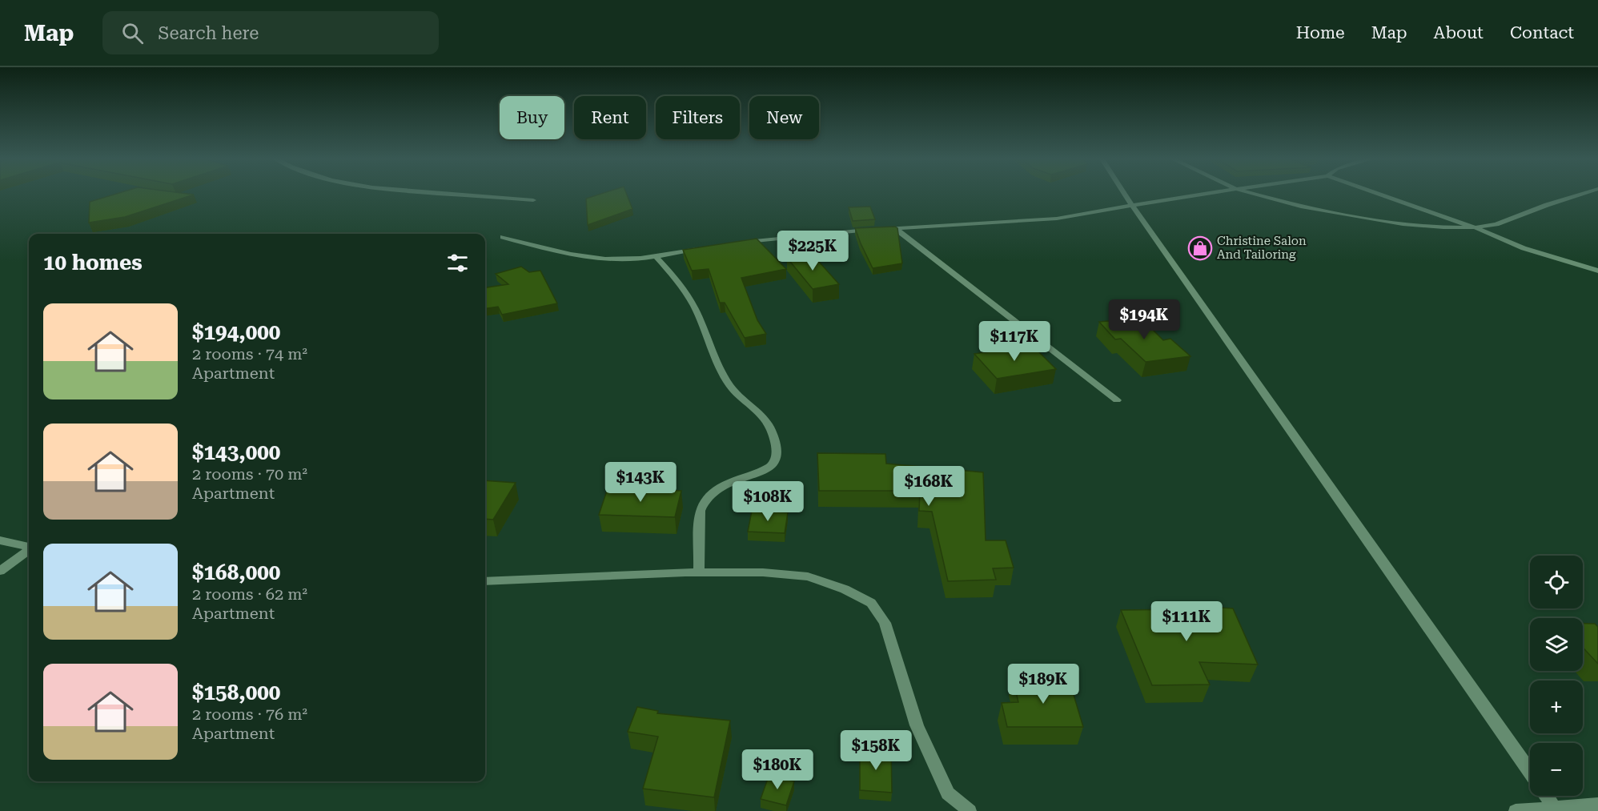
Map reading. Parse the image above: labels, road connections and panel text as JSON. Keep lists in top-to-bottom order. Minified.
{"places":{"shop":["Christine Salon And Tailoring"]},"page":{"header":"Map","search":"Search here","nav":["Home","Map","About","Contact"],"chip":["Buy","Rent","Filters","New"],"price":["$225K","$194K","$117K","$143K","$168K","$108K","$111K","$189K","$158K","$180K"],"heading":"10 homes","list":[{"name":"$194,000","note":"2 rooms · 74 m² · Apartment"},{"name":"$143,000","note":"2 rooms · 70 m² · Apartment"},{"name":"$168,000","note":"2 rooms · 62 m² · Apartment"},{"name":"$158,000","note":"2 rooms · 76 m² · Apartment"}],"map_buttons":["+","−"]}}
